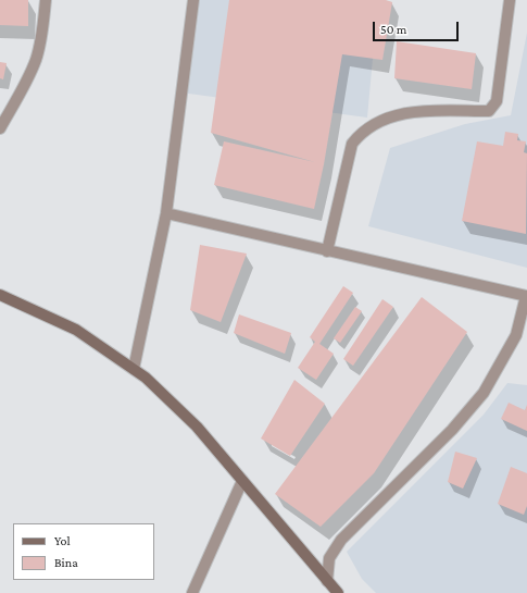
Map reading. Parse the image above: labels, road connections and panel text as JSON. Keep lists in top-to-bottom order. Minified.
{"legend":["Yol","Bina"],"scale_bar":"50 m"}
